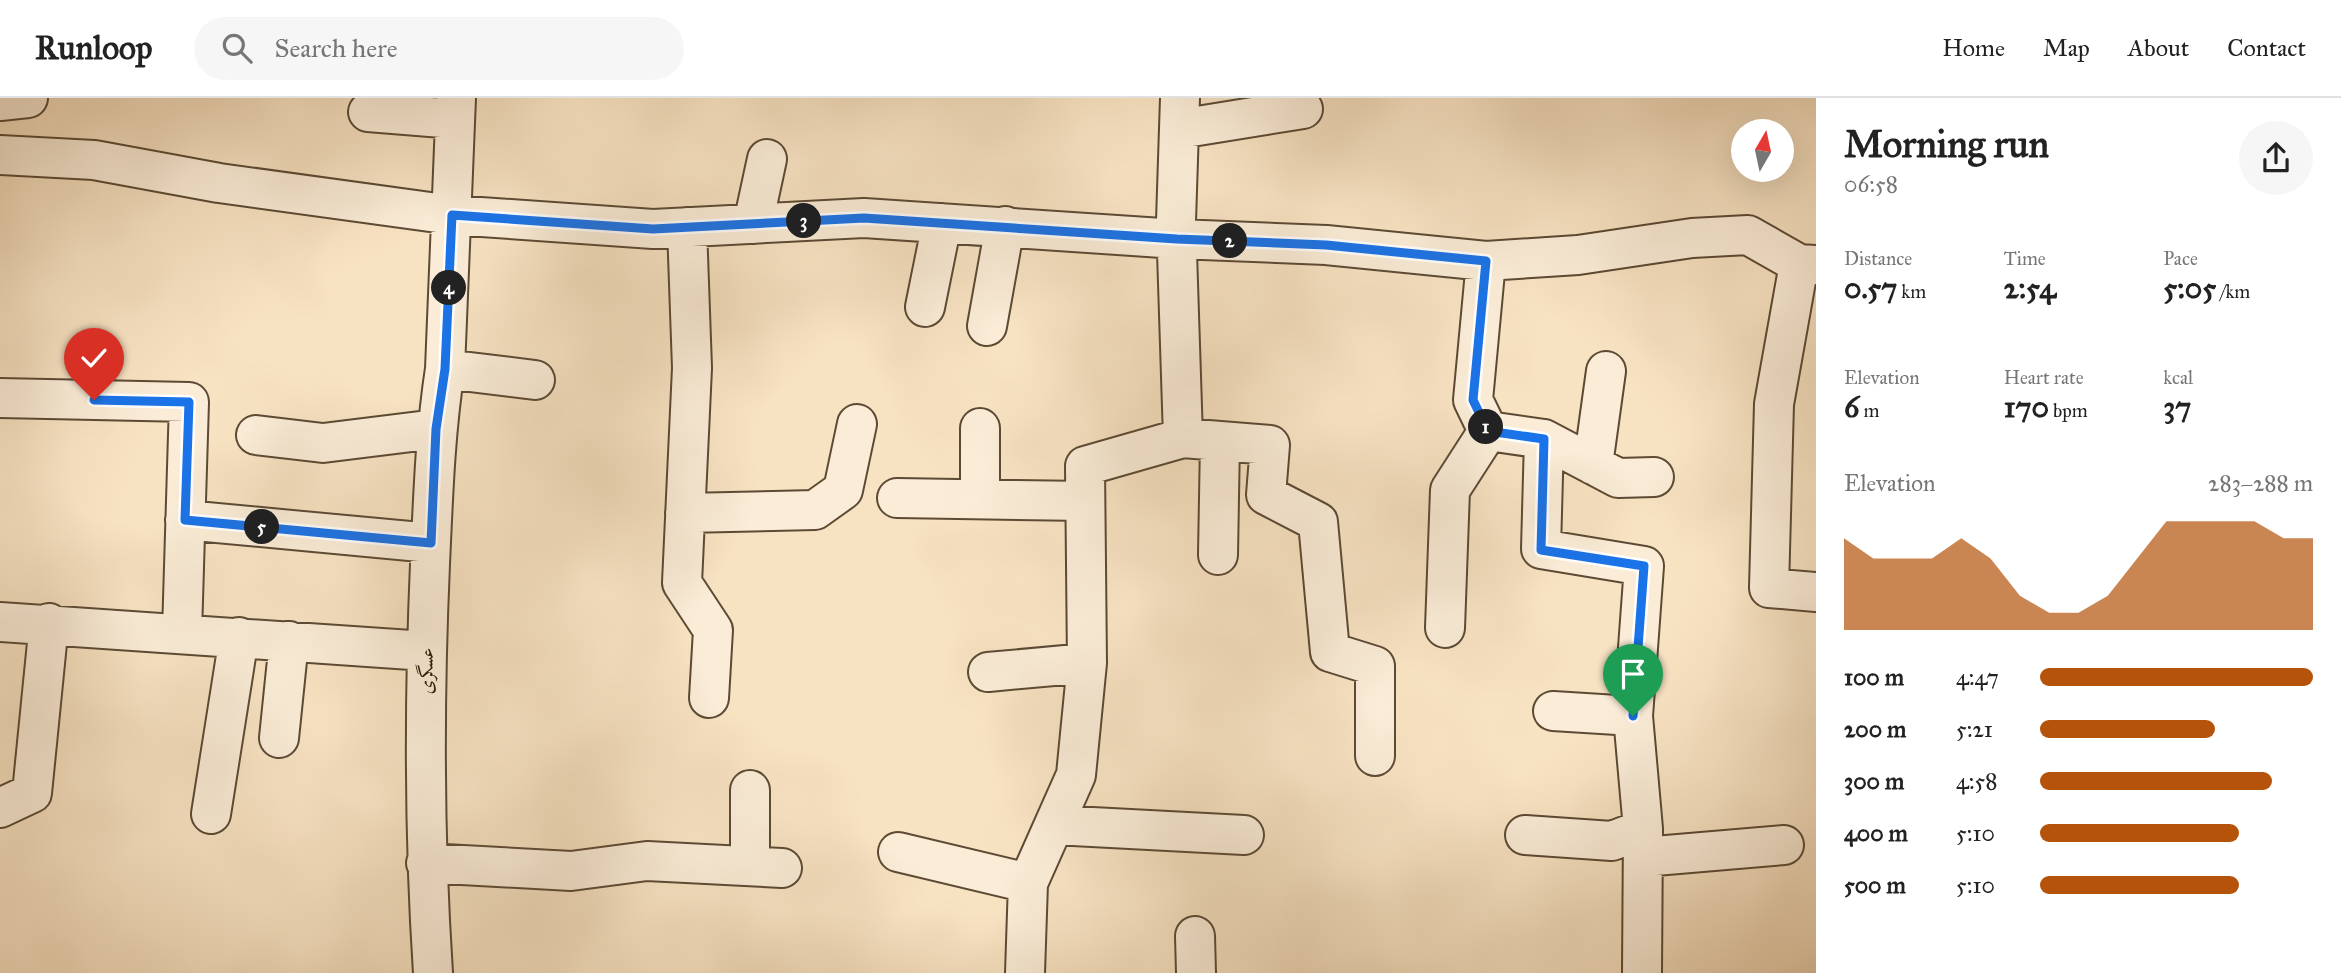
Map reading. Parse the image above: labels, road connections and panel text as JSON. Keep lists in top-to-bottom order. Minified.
{"streets":{"street":["عسگری"]},"north":"top","page":{"header":"Runloop","search":"Search here","nav":["Home","Map","About","Contact"],"heading":["Morning run","06:58"],"pins":["3","2","4","1","5"],"stats":[["Distance","0.57 km"],["Time","2:54"],["Pace","5:05 /km"],["Elevation","6 m"],["Heart rate","170 bpm"],["kcal","37"]],"chart":["Elevation","283–288 m"],"list":[{"name":"100 m","note":"4:47"},{"name":"200 m","note":"5:21"},{"name":"300 m","note":"4:58"},{"name":"400 m","note":"5:10"},{"name":"500 m","note":"5:10"}]}}
